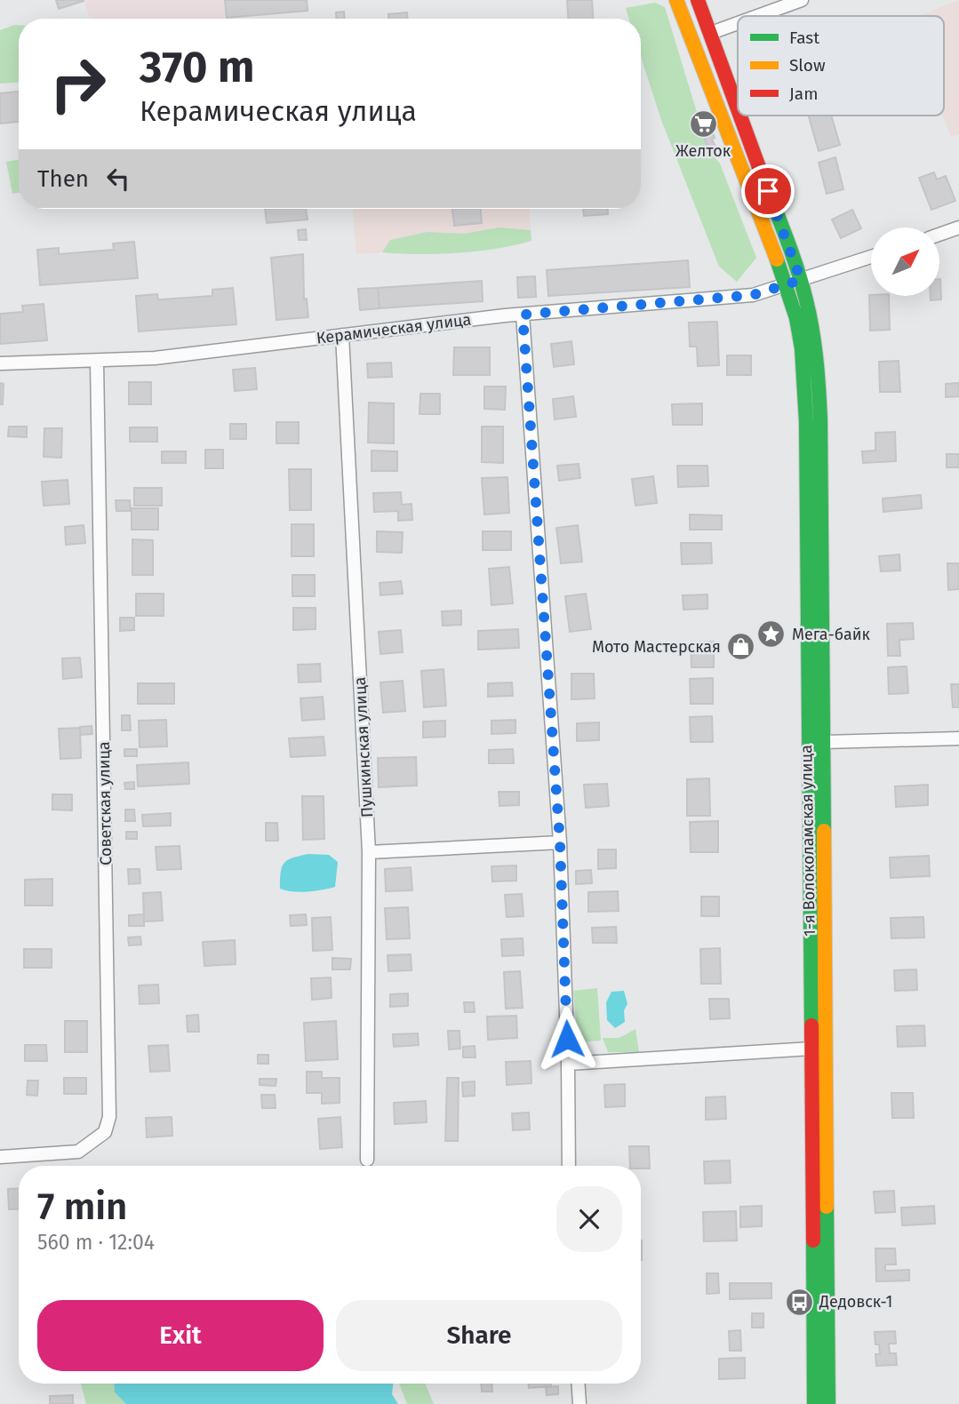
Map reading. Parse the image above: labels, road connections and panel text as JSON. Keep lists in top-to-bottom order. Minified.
{"streets":{"main road":["1-я Волоколамская улица"],"street":["Керамическая улица","Пушкинская улица","Советская улица"]},"crossings":[["Керамическая улица","Пушкинская улица"],["Керамическая улица","Советская улица"],["Керамическая улица","1-я Волоколамская улица"]],"places":{"supermarket":["Желток"],"place":["Мега-байк"],"shop":["Мото Мастерская"],"bus stop":["Дедовск-1"]},"legend":["Fast","Slow","Jam"],"north":"top right","page":{"turn":["370 m","Керамическая улица"],"then":"Then","heading":["7 min","560 m · 12:04"],"buttons":["Exit","Share"]}}
